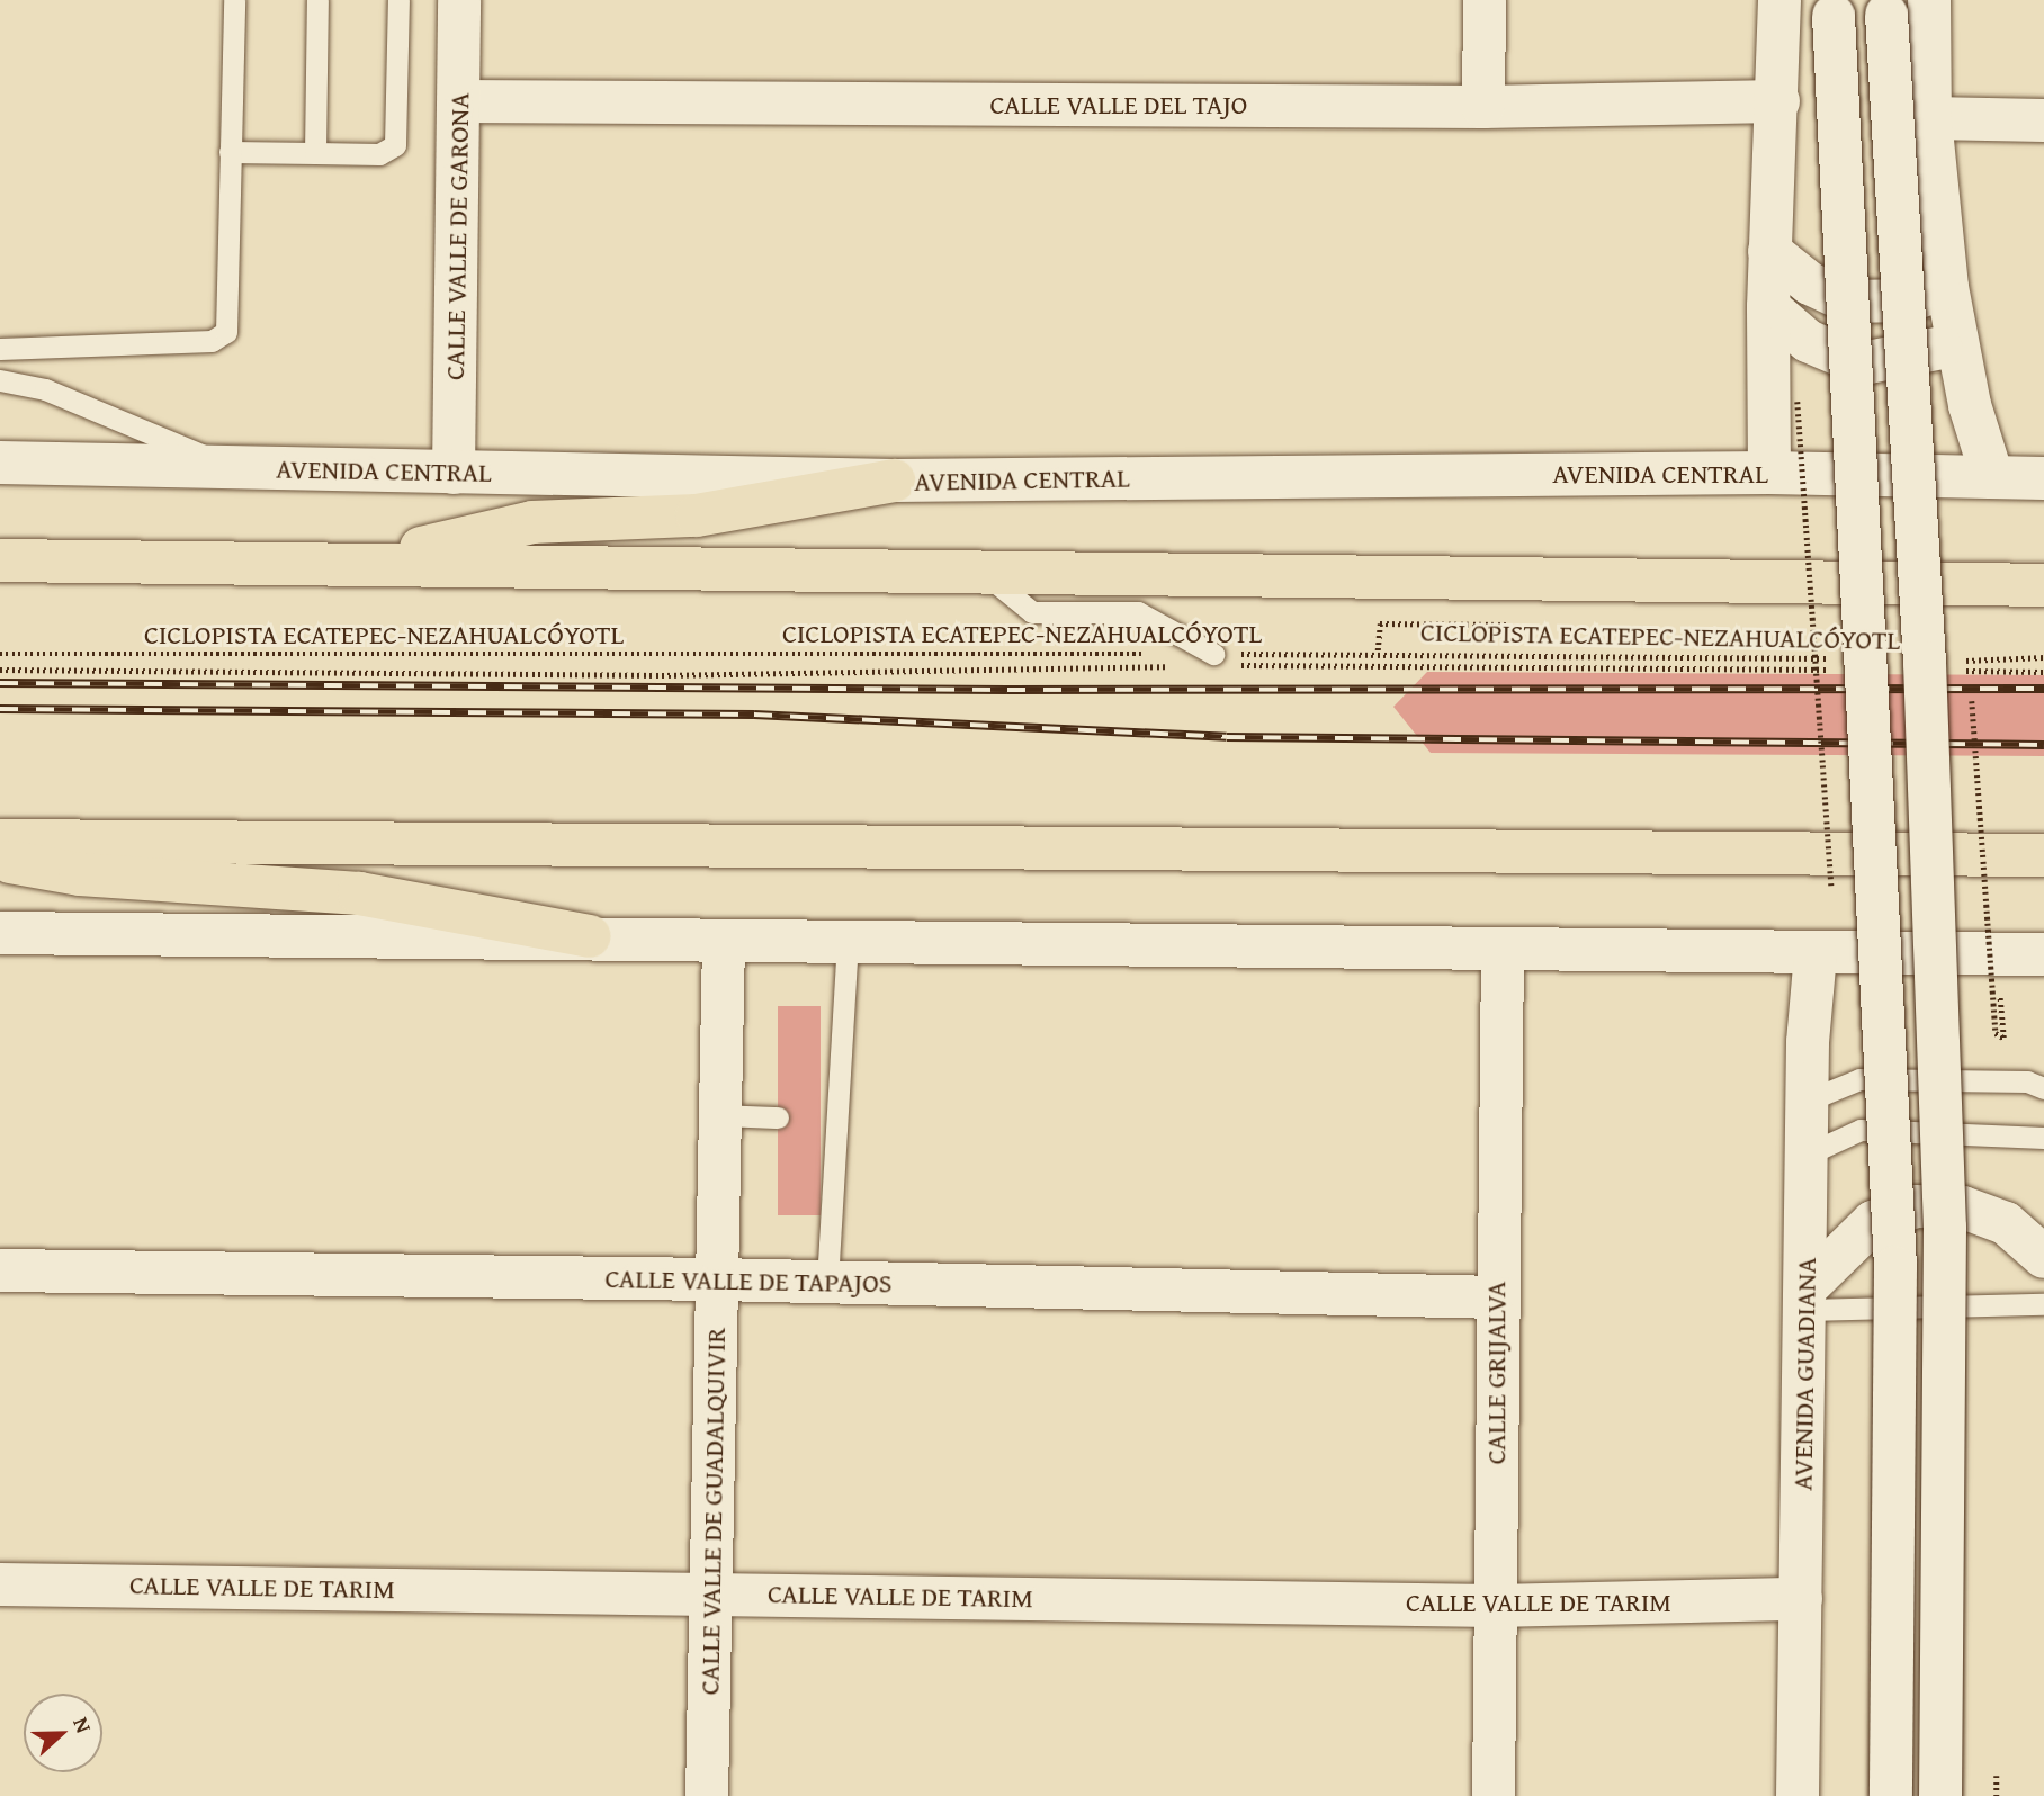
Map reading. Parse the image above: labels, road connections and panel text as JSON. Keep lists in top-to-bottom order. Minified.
{"streets":{"street":["CALLE VALLE DEL TAJO","CALLE VALLE DE GARONA","AVENIDA CENTRAL","CALLE VALLE DE TAPAJOS","CALLE GRIJALVA","AVENIDA GUADIANA","CALLE VALLE DE GUADALQUIVIR","CALLE VALLE DE TARIM"],"path":["CICLOPISTA ECATEPEC-NEZAHUALCÓYOTL"]},"crossings":[["CALLE VALLE DEL TAJO","CALLE VALLE DE GARONA"],["CALLE VALLE DE GARONA","AVENIDA CENTRAL"],["CALLE VALLE DE TAPAJOS","CALLE GRIJALVA"],["CALLE VALLE DE TAPAJOS","CALLE VALLE DE GUADALQUIVIR"],["CALLE GRIJALVA","CALLE VALLE DE TARIM"],["AVENIDA GUADIANA","CALLE VALLE DE TARIM"],["CALLE VALLE DE GUADALQUIVIR","CALLE VALLE DE TARIM"]],"north":"right"}
